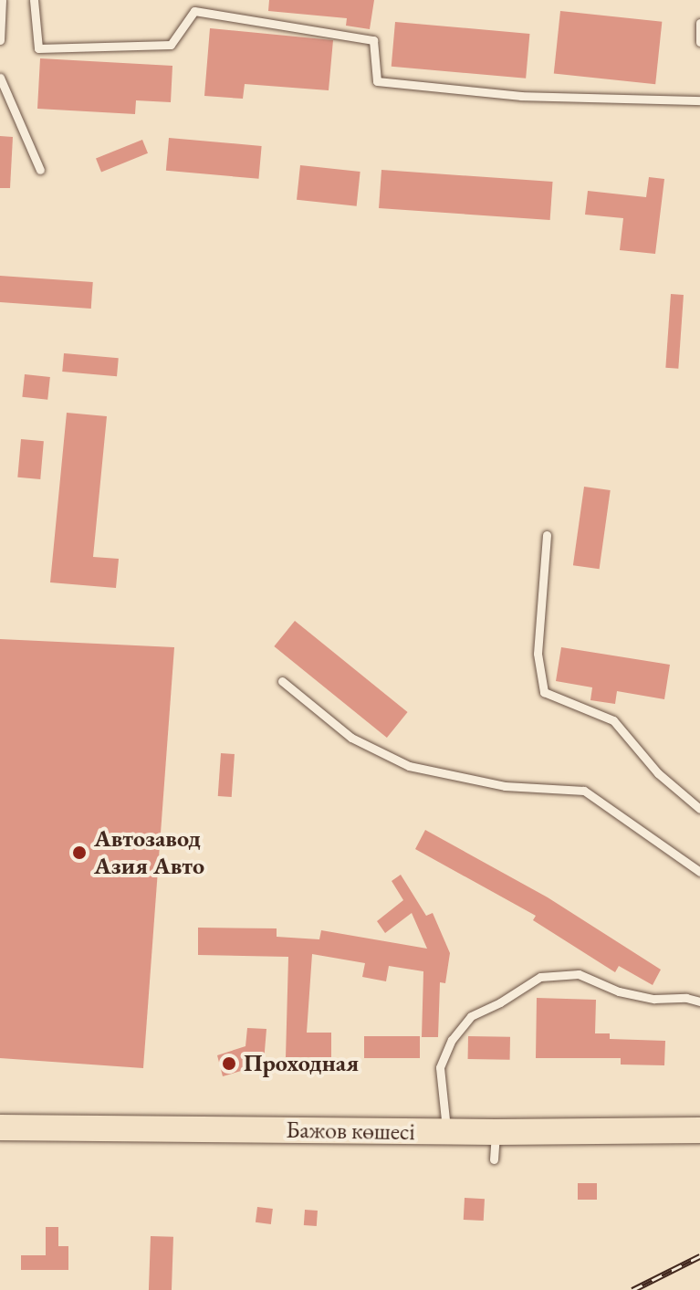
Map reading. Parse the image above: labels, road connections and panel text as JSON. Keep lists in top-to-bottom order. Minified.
{"streets":{"main road":["Бажов көшесі"]},"places":["Автозавод Азия Авто","Проходная"]}
